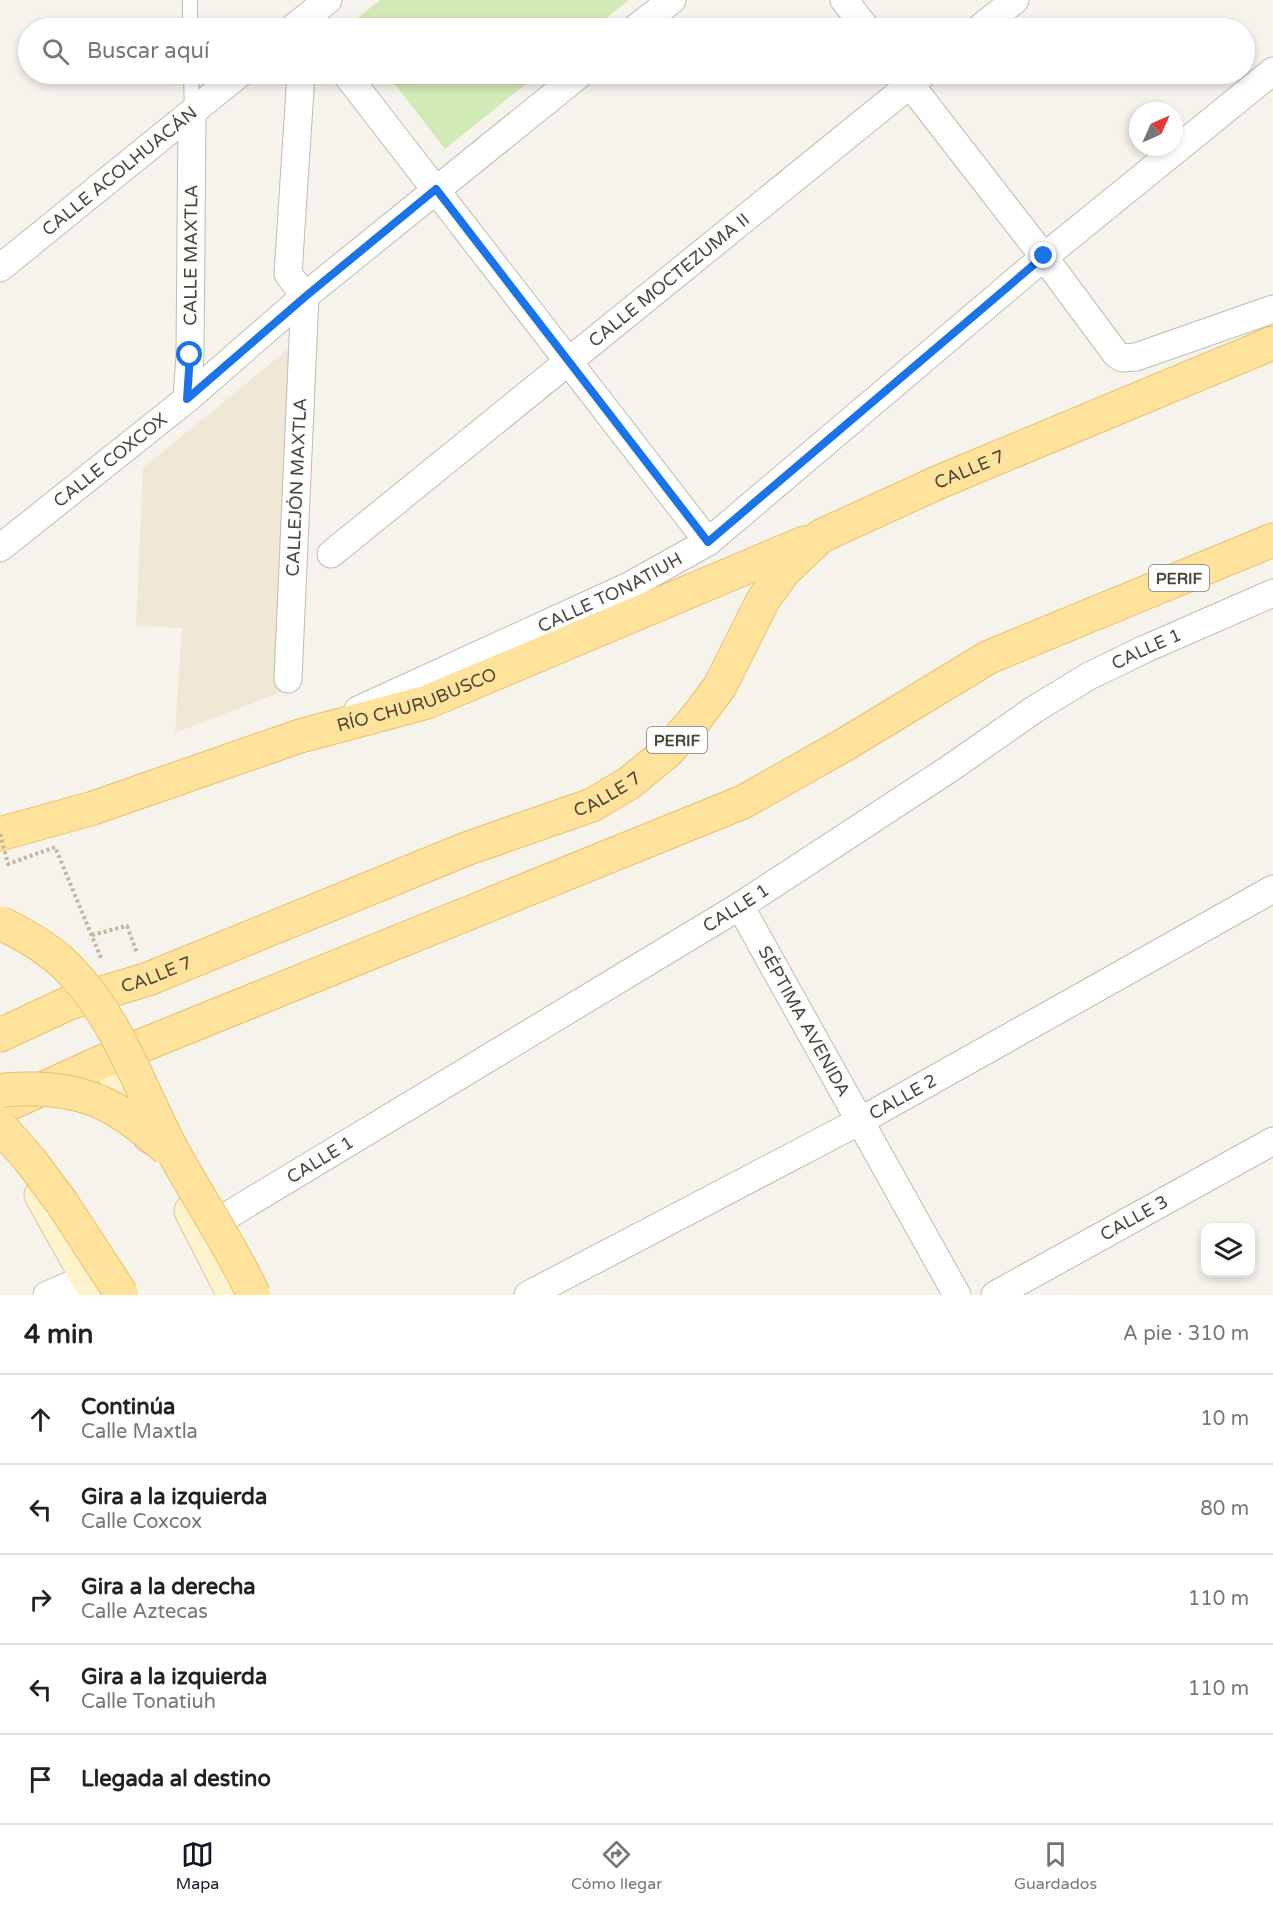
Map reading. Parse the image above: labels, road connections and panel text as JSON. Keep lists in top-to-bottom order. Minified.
{"streets":{"main road":["CALLE 7","PERIF","RÍO CHURUBUSCO"],"street":["CALLE ACOLHUACÁN","CALLE MAXTLA","CALLE MOCTEZUMA II","CALLE COXCOX","CALLEJÓN MAXTLA","CALLE TONATIUH","CALLE 1","SÉPTIMA AVENIDA","CALLE 2","CALLE 3"]},"crossings":[["CALLE ACOLHUACÁN","CALLE MAXTLA"],["CALLE MAXTLA","CALLE COXCOX"],["CALLE COXCOX","CALLEJÓN MAXTLA"],["CALLE 7","RÍO CHURUBUSCO"],["CALLE TONATIUH","RÍO CHURUBUSCO"],["CALLE 1","SÉPTIMA AVENIDA"],["SÉPTIMA AVENIDA","CALLE 2"]],"north":"top right","page":{"search":"Buscar aquí","heading":["4 min","A pie · 310 m"],"list":[["Continúa","Calle Maxtla","10 m"],["Gira a la izquierda","Calle Coxcox","80 m"],["Gira a la derecha","Calle Aztecas","110 m"],["Gira a la izquierda","Calle Tonatiuh","110 m"],"Llegada al destino"],"nav":["Mapa","Cómo llegar","Guardados"]}}
